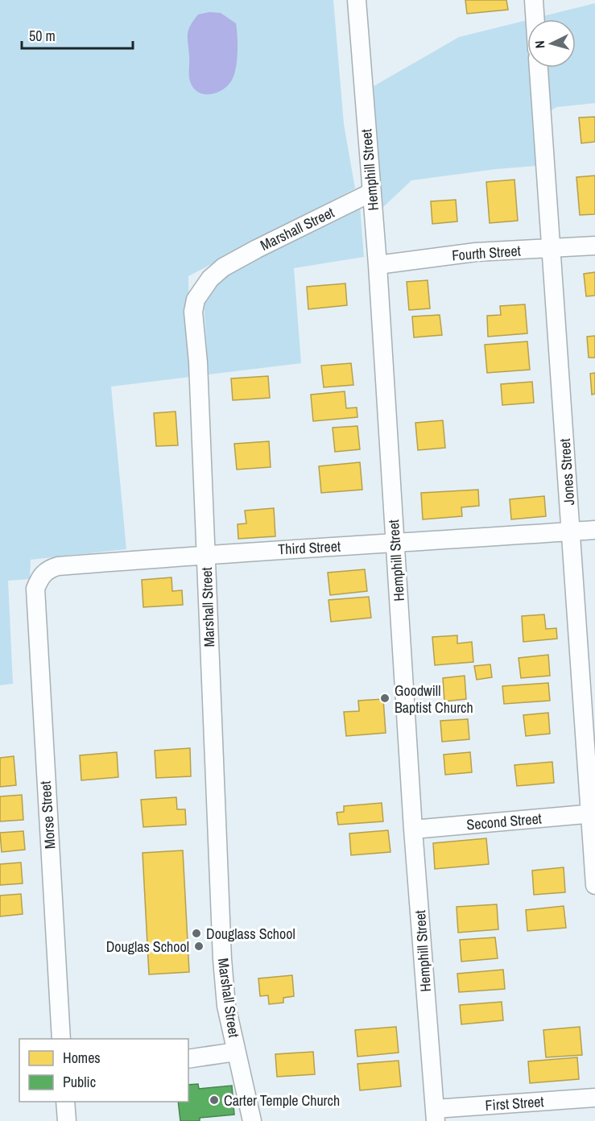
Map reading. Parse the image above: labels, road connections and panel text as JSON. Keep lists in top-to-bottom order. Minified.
{"streets":{"street":["Hemphill Street","Marshall Street","Fourth Street","Jones Street","Third Street","Morse Street","Second Street","First Street"]},"crossings":[["Hemphill Street","Marshall Street"],["Hemphill Street","Fourth Street"],["Hemphill Street","Third Street"],["Hemphill Street","Second Street"],["Hemphill Street","First Street"],["Marshall Street","Third Street"],["Fourth Street","Jones Street"],["Jones Street","Third Street"],["Jones Street","Second Street"],["Third Street","Morse Street"]],"places":["Goodwill Baptist Church","Douglass School","Douglas School","Carter Temple Church"],"legend":["Homes","Public"],"scale_bar":"50 m","north":"left"}
